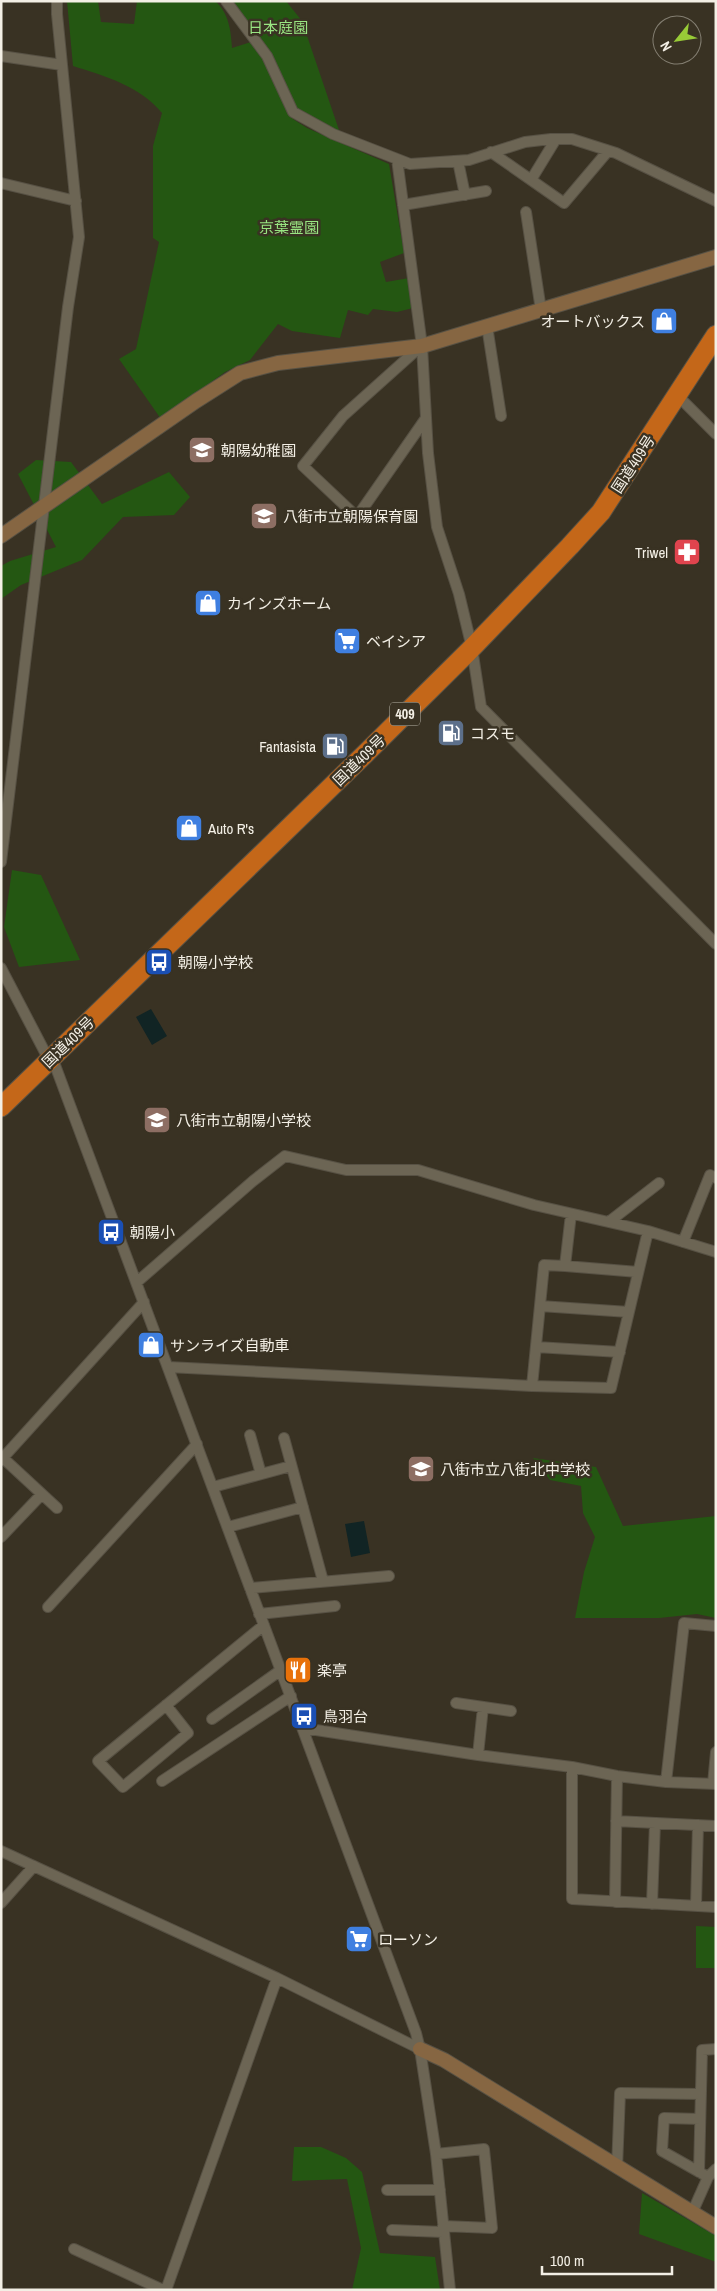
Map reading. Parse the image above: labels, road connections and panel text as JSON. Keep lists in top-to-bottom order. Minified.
{"streets":{"highway":["国道409号","409"]},"parks":["日本庭園","京葉霊園"],"places":{"shop":["オートバックス","カインズホーム","Auto R's","サンライズ自動車"],"school or university":["朝陽幼稚園","八街市立朝陽保育園","八街市立朝陽小学校","八街市立八街北中学校"],"pharmacy":["Triwel"],"supermarket":["ベイシア","ローソン"],"fuel station":["コスモ","Fantasista"],"bus stop":["朝陽小学校","朝陽小","鳥羽台"],"restaurant":["楽亭"]},"scale_bar":"100 m","north":"bottom left"}
